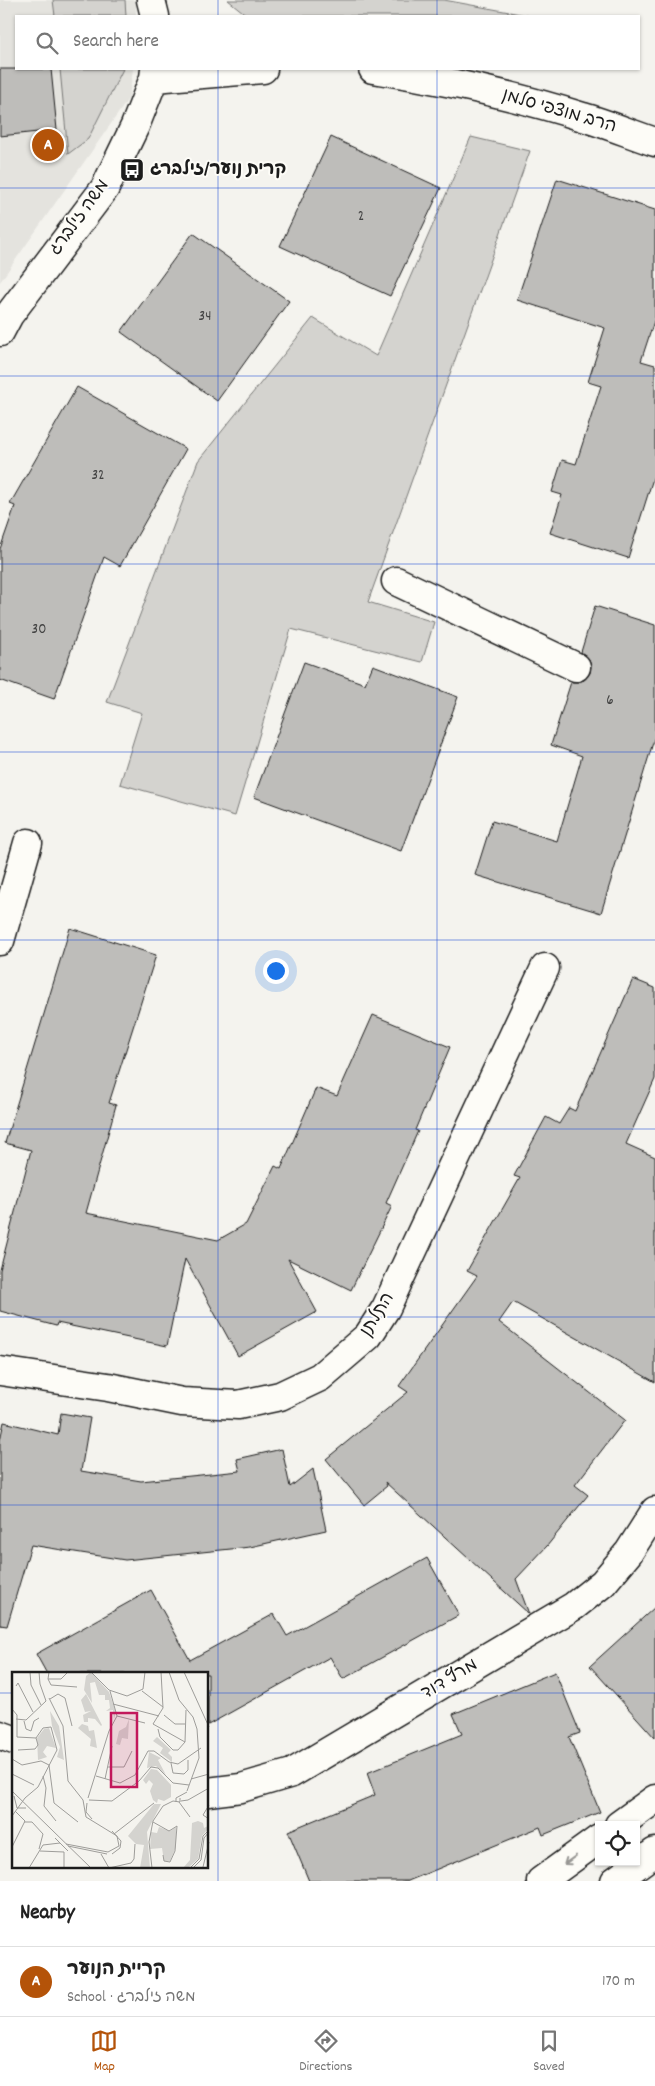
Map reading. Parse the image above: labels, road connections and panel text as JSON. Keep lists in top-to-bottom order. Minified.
{"streets":{"street":["הרב מוצפי סלמן","משה זילברג","התלתן","מרץ דוד"]},"places":{"bus stop":["קרית נוער/זילברג"]},"house_numbers":["2","34","32","30","6"],"page":{"search":"Search here","pins":"A","heading":"Nearby","list":[{"mark":"A","name":"קריית הנוער","note":"School · משה זילברג","value":"170 m"}],"nav":["Map","Directions","Saved"]}}
